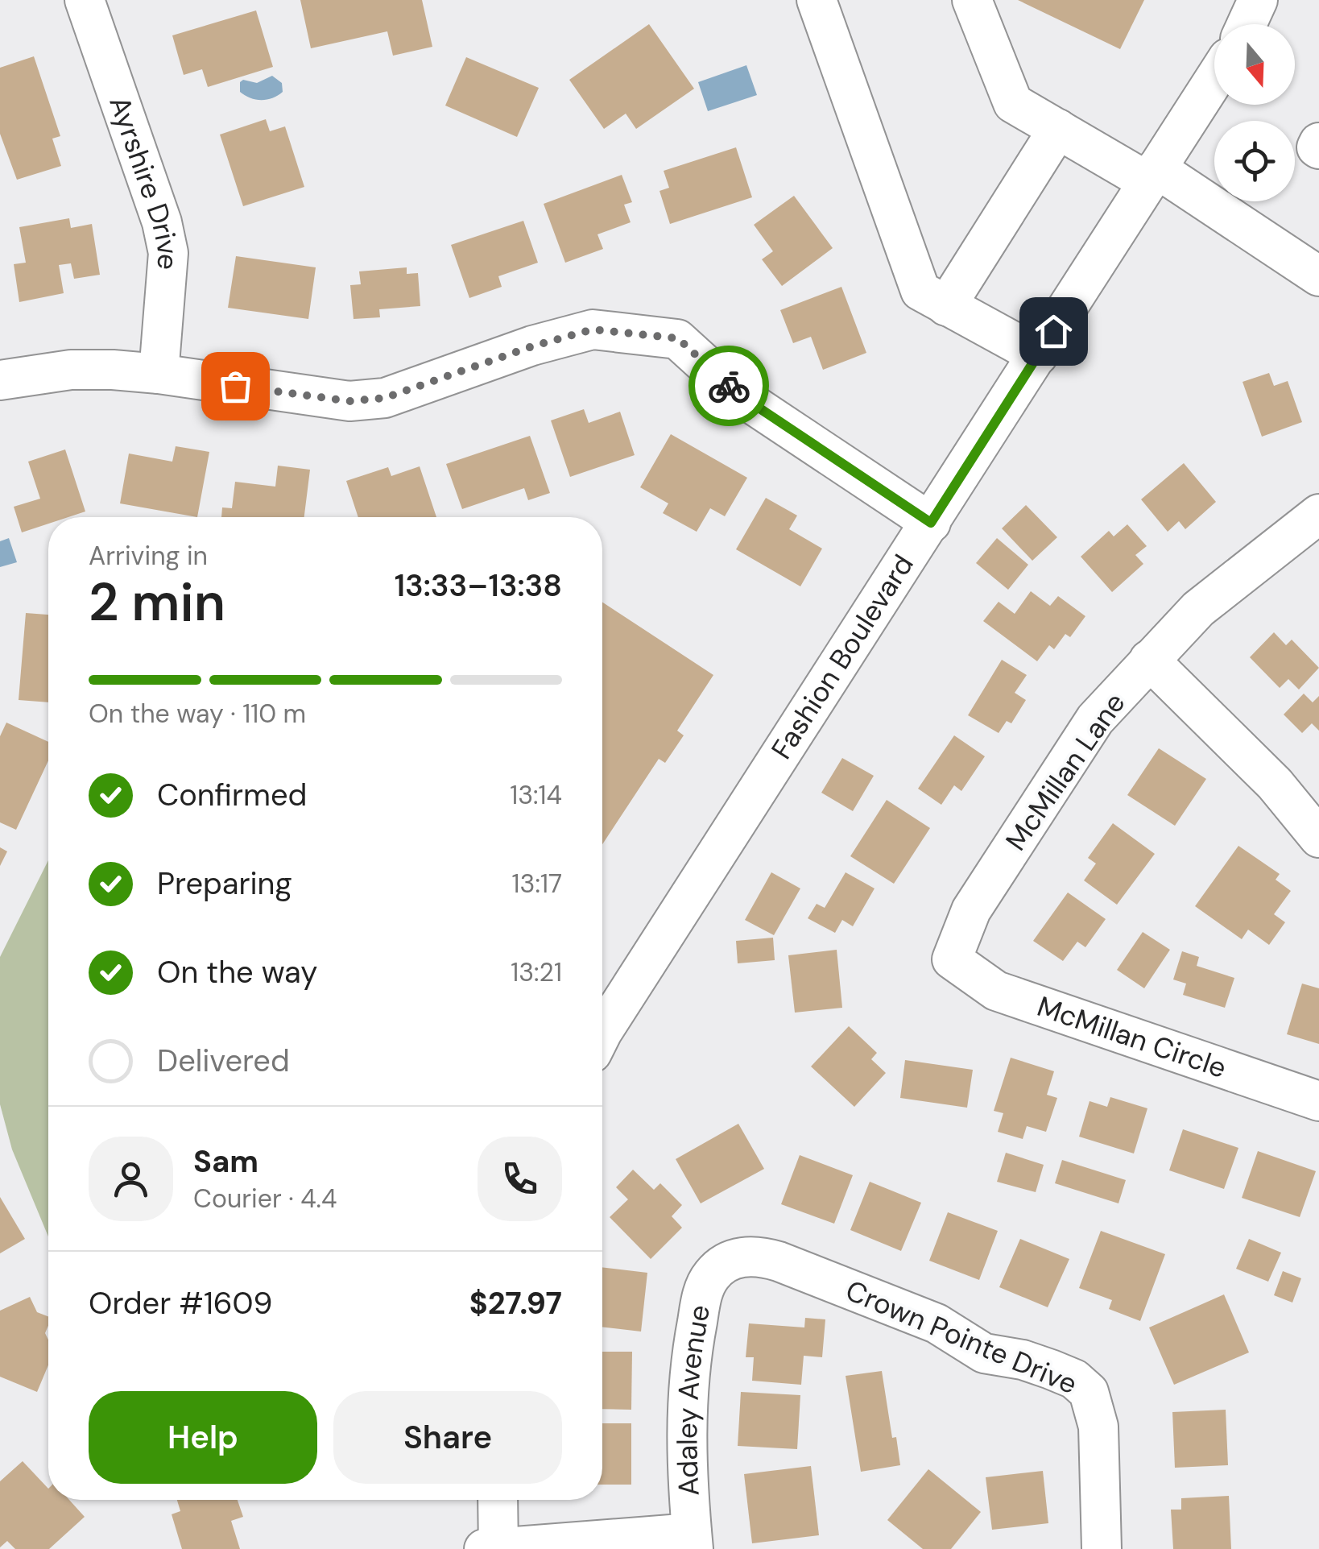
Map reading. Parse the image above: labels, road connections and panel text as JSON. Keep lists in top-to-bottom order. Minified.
{"streets":{"street":["Ayrshire Drive","Fashion Boulevard","McMillan Lane","McMillan Circle","Crown Pointe Drive","Adaley Avenue"]},"crossings":[["McMillan Lane","McMillan Circle"],["Crown Pointe Drive","Adaley Avenue"]],"north":"bottom","page":{"heading":["2 min","Arriving in","13:33–13:38"],"panel":["Sam","Courier · 4.4","Order #1609","$27.97"],"bar":"On the way · 110 m","list":[["Confirmed","13:14"],["Preparing","13:17"],["On the way","13:21"],"Delivered"],"buttons":["Help","Share"]}}
